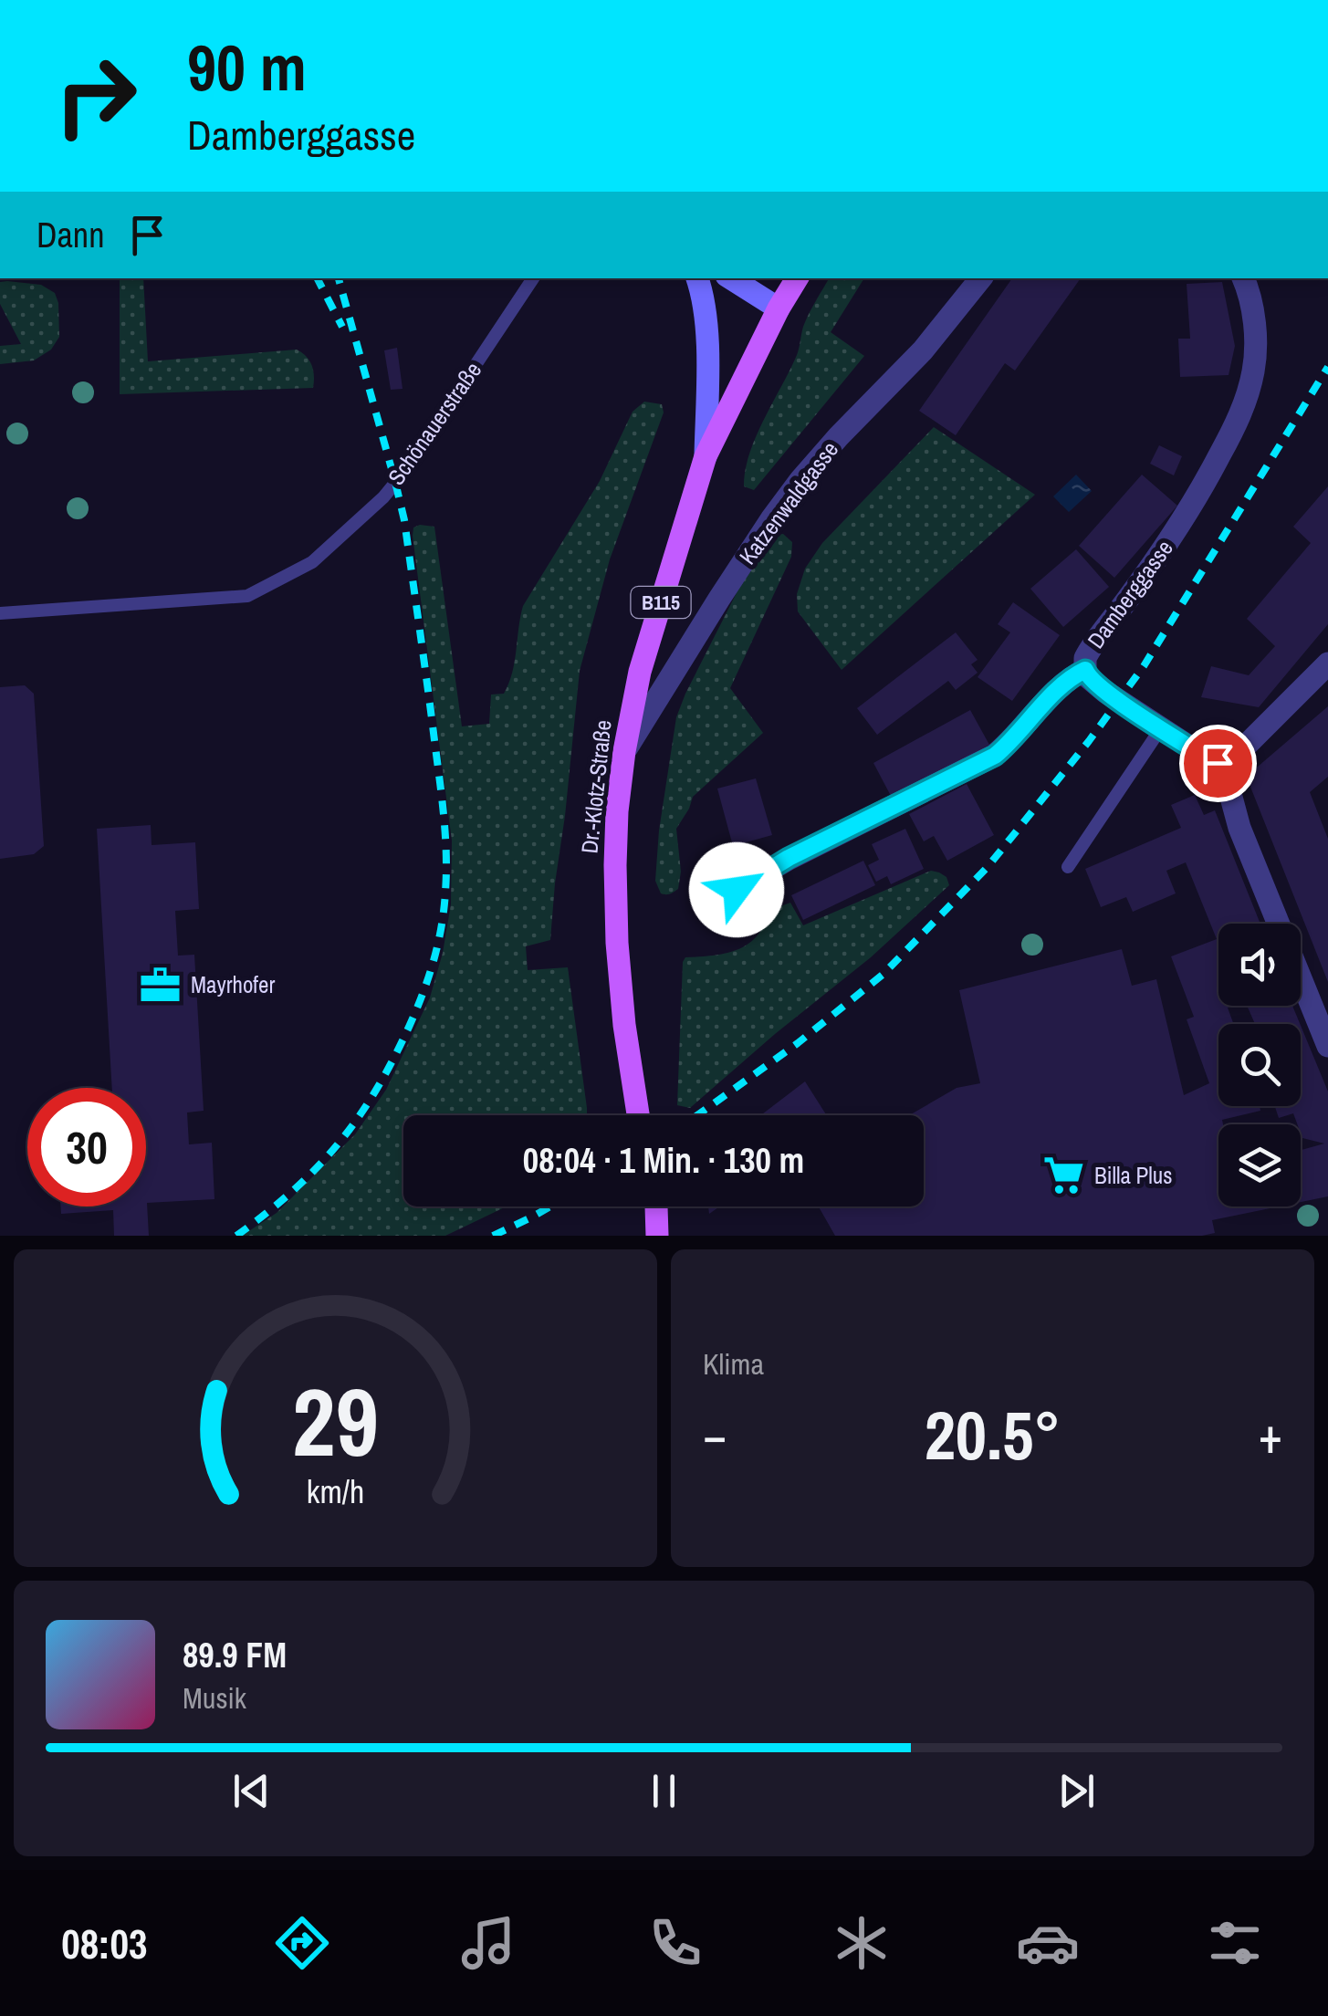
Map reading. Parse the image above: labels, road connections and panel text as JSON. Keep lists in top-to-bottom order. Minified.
{"streets":{"main road":["B115","Dr.-Klotz-Straße"],"street":["Katzenwaldgasse","Damberggasse"],"lane":["Schönauerstraße"]},"crossings":[["Katzenwaldgasse","Dr.-Klotz-Straße"],["B115","Dr.-Klotz-Straße"]],"places":{"office":["Mayrhofer"],"supermarket":["Billa Plus"]},"page":{"turn":["90 m","Damberggasse"],"then":"Dann","limit":"30","trip":"08:04 · 1 Min. · 130 m","tile":"Klima","heat":["−","20.5°","+"],"song":["89.9 FM","Musik"],"tabs":"08:03","gauge":["29","km/h"]}}
